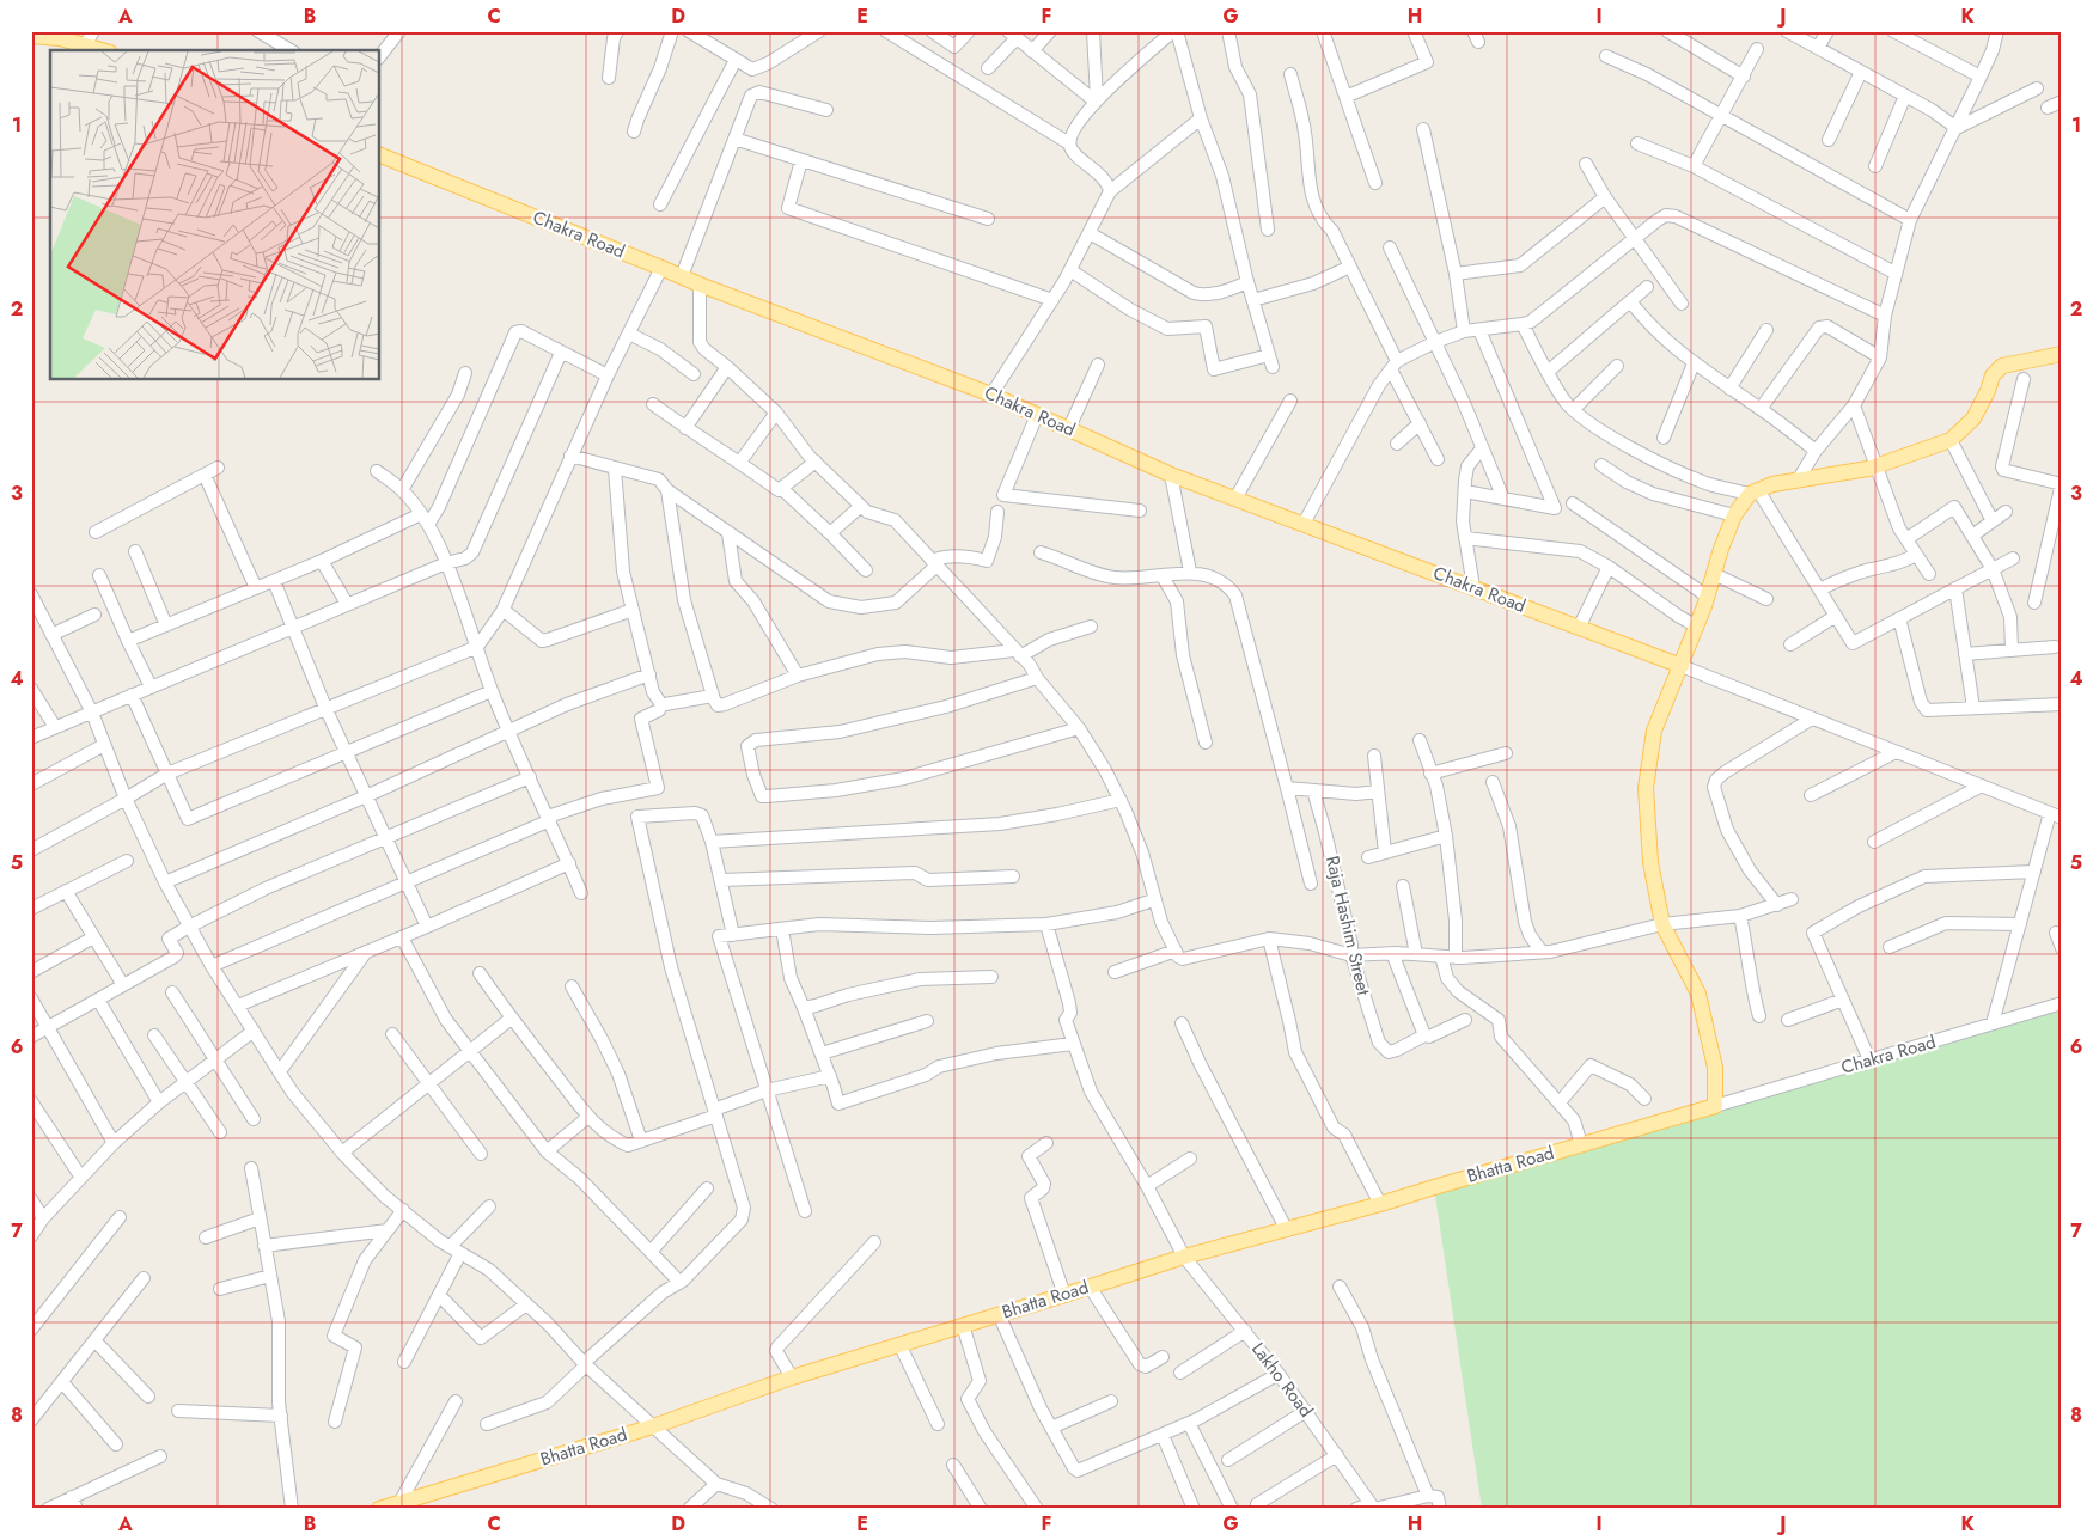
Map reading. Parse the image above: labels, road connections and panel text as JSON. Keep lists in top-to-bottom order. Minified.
{"streets":{"main road":["Chakra Road","Bhatta Road"],"street":["Raja Hashim Street","Lakho Road"]},"crossings":[["Chakra Road","Bhatta Road"],["Bhatta Road","Lakho Road"]],"grid":{"columns":["A","B","C","D","E","F","G","H","I","J","K"],"rows":["1","2","3","4","5","6","7","8"]}}
